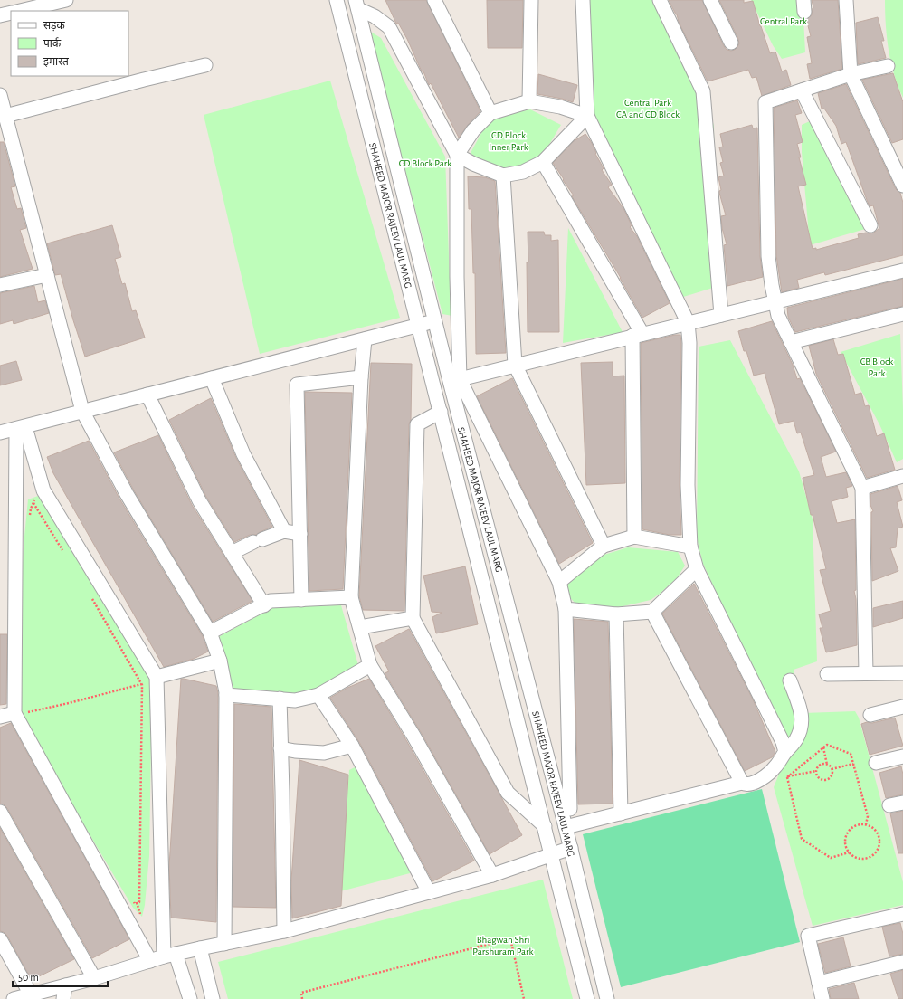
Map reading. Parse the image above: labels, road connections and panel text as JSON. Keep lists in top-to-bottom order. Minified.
{"streets":{"street":["SHAHEED MAJOR RAJEEV LAUL MARG"]},"parks":["Central Park","Central Park CA and CD Block","CD Block Inner Park","CD Block Park","CB Block Park","Bhagwan Shri Parshuram Park"],"legend":["सड़क","पार्क","इमारत"],"scale_bar":"50 m"}
